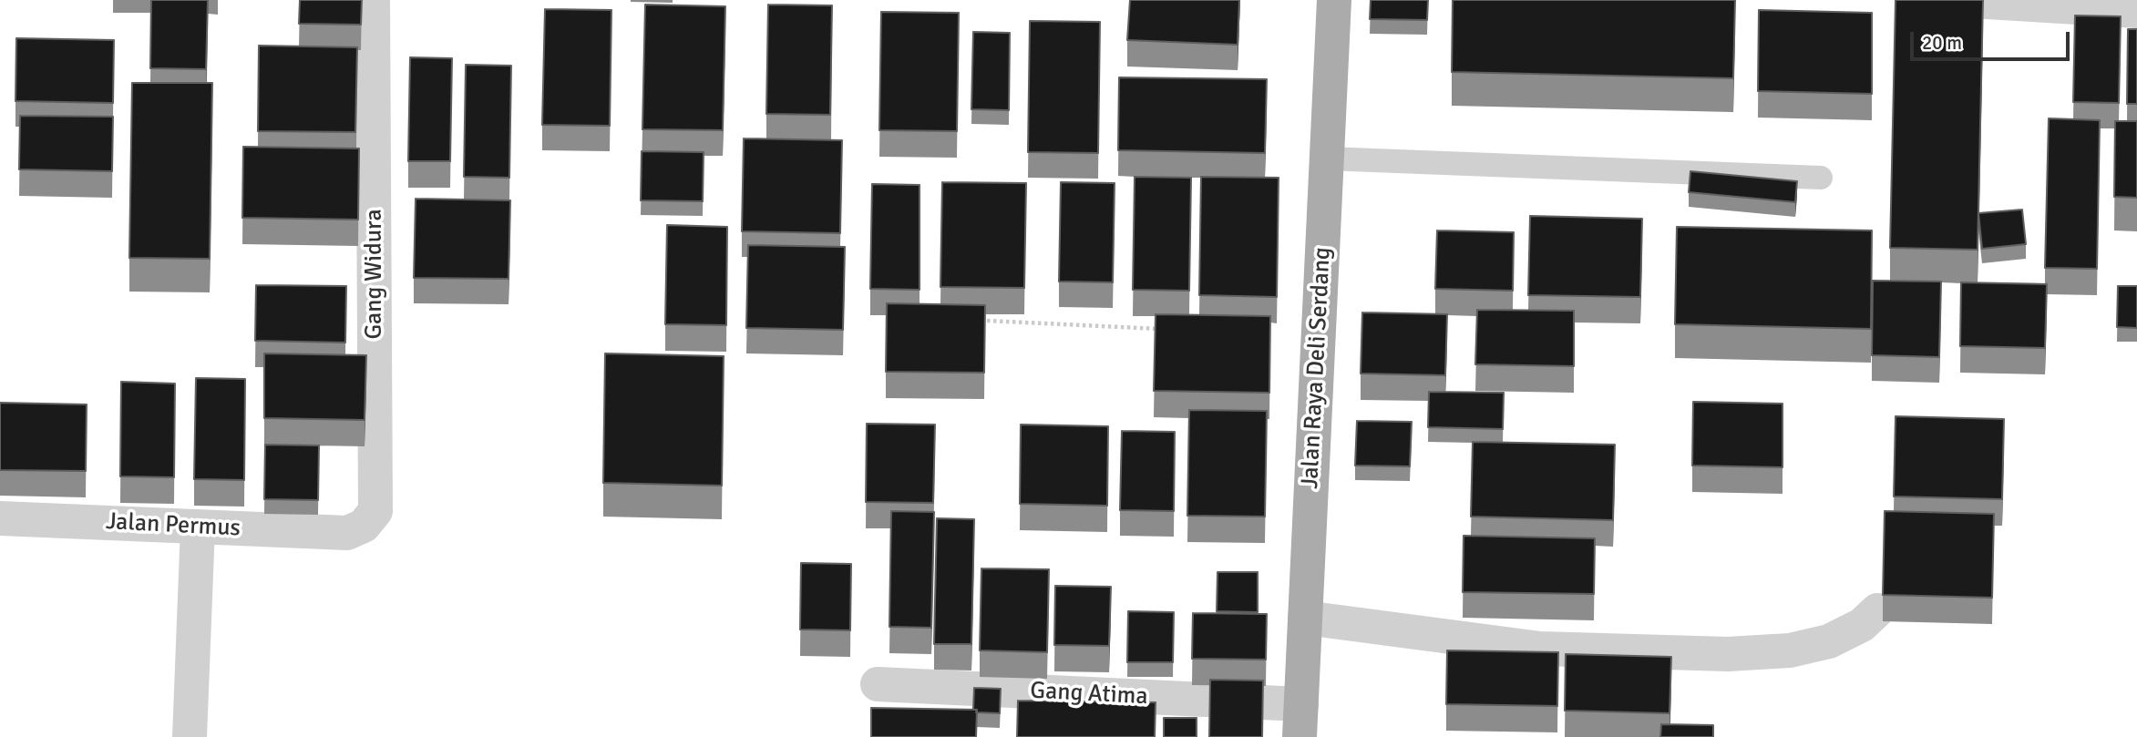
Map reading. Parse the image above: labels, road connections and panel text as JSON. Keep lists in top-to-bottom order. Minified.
{"streets":{"main road":["Jalan Raya Deli Serdang"],"street":["Gang Widura","Jalan Permus","Gang Atima"]},"crossings":[["Gang Widura","Jalan Permus"],["Jalan Raya Deli Serdang","Gang Atima"]],"scale_bar":"20 m"}
